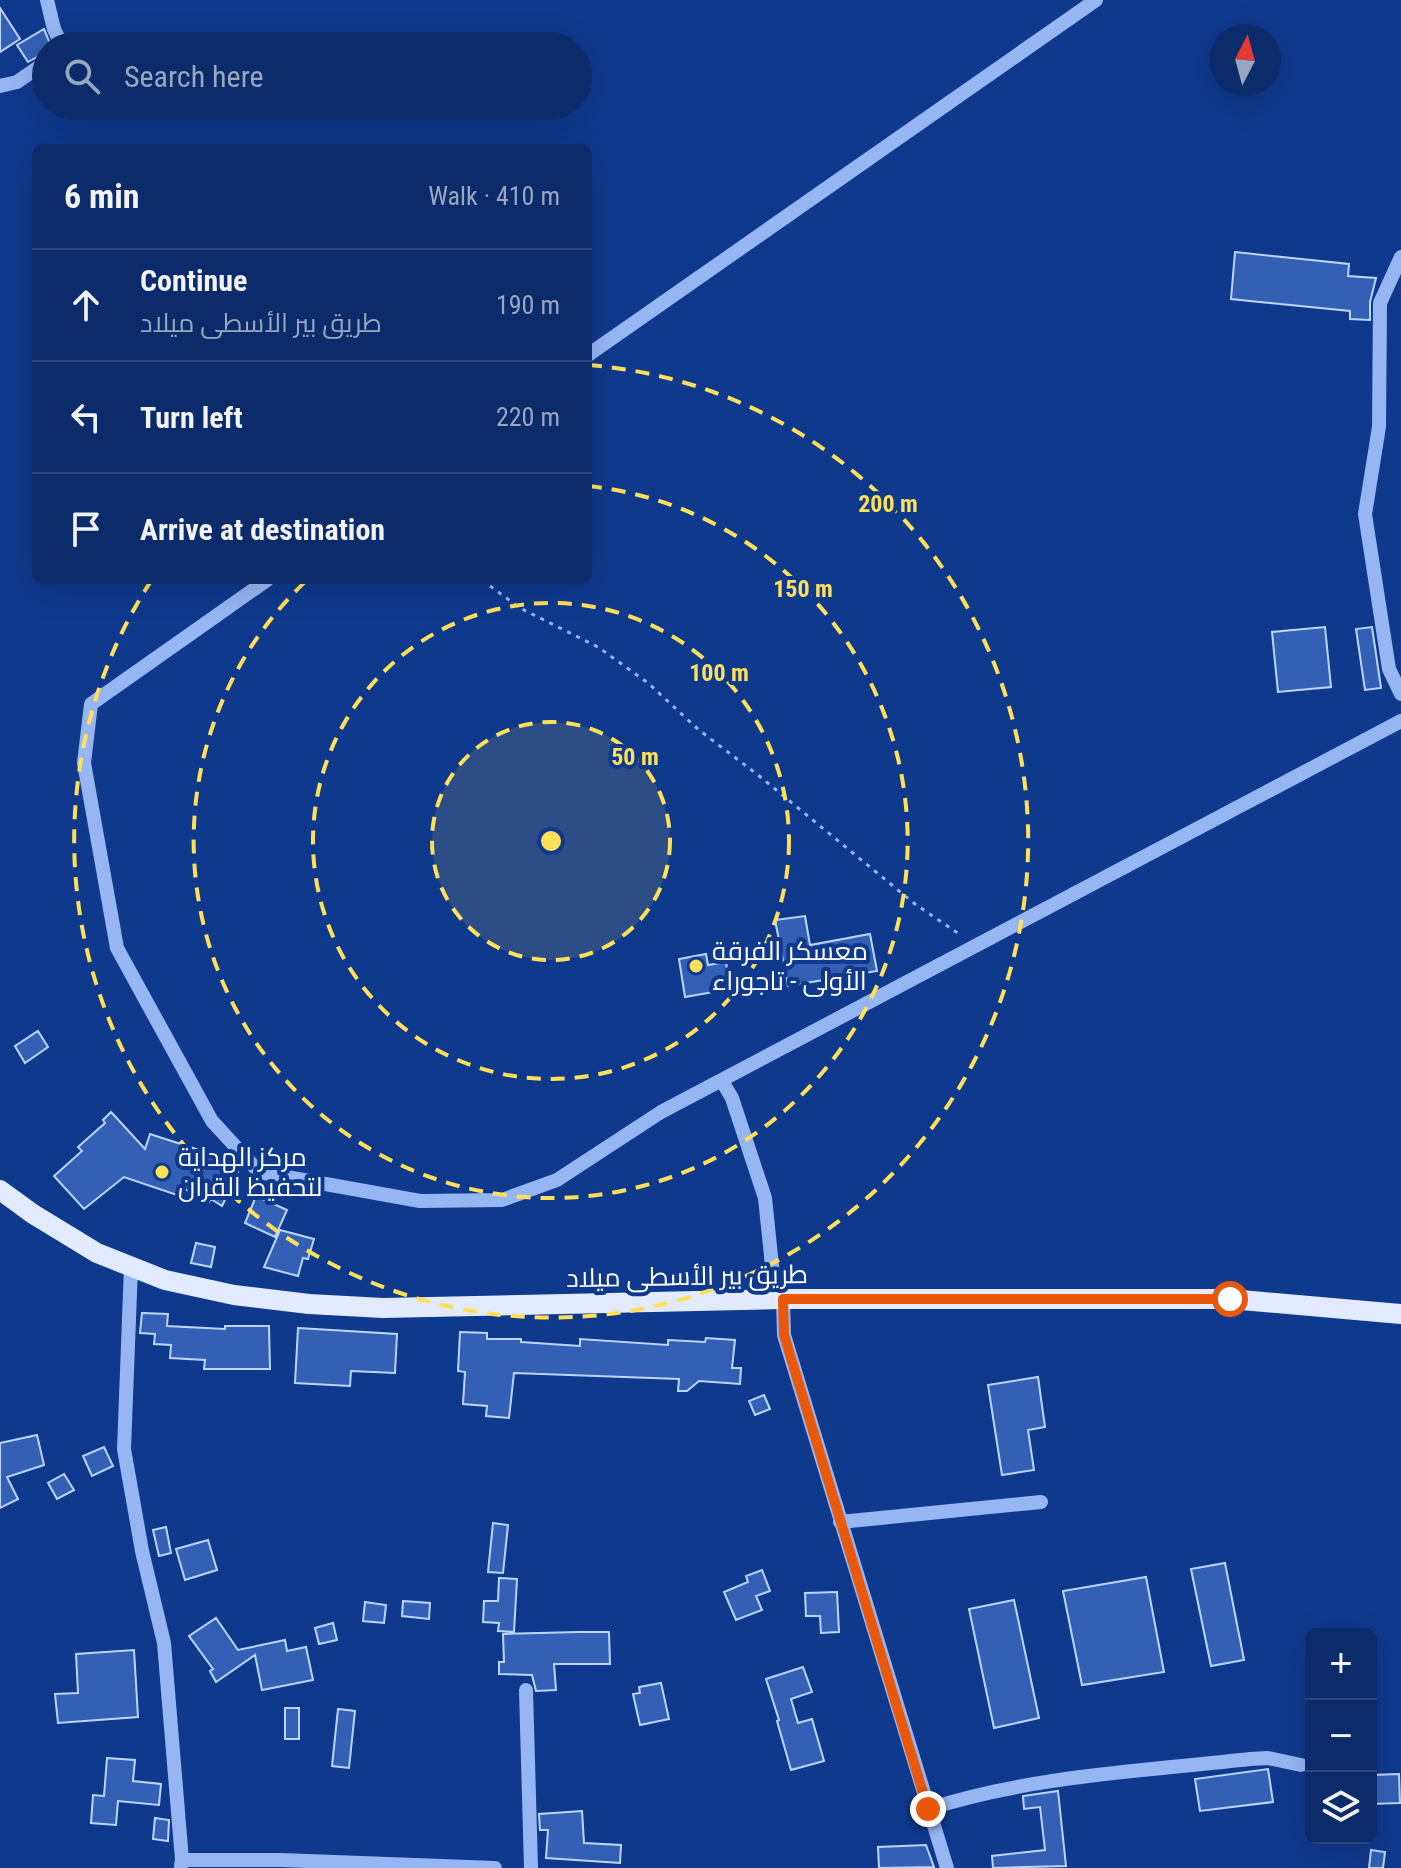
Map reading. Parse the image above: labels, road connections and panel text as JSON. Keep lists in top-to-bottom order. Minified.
{"streets":{"main road":["طريق بير الأسطى ميلاد"]},"places":["معسكر الفرقة الأولى - تاجوراء","مركز الهداية لتحفيظ القران"],"north":"top","page":{"search":"Search here","heading":["6 min","Walk · 410 m"],"list":[["Continue","طريق بير الأسطى ميلاد","190 m"],["Turn left","220 m"],"Arrive at destination"],"map_buttons":["+","−"]},"rings":["200 m","150 m","100 m","50 m"]}
